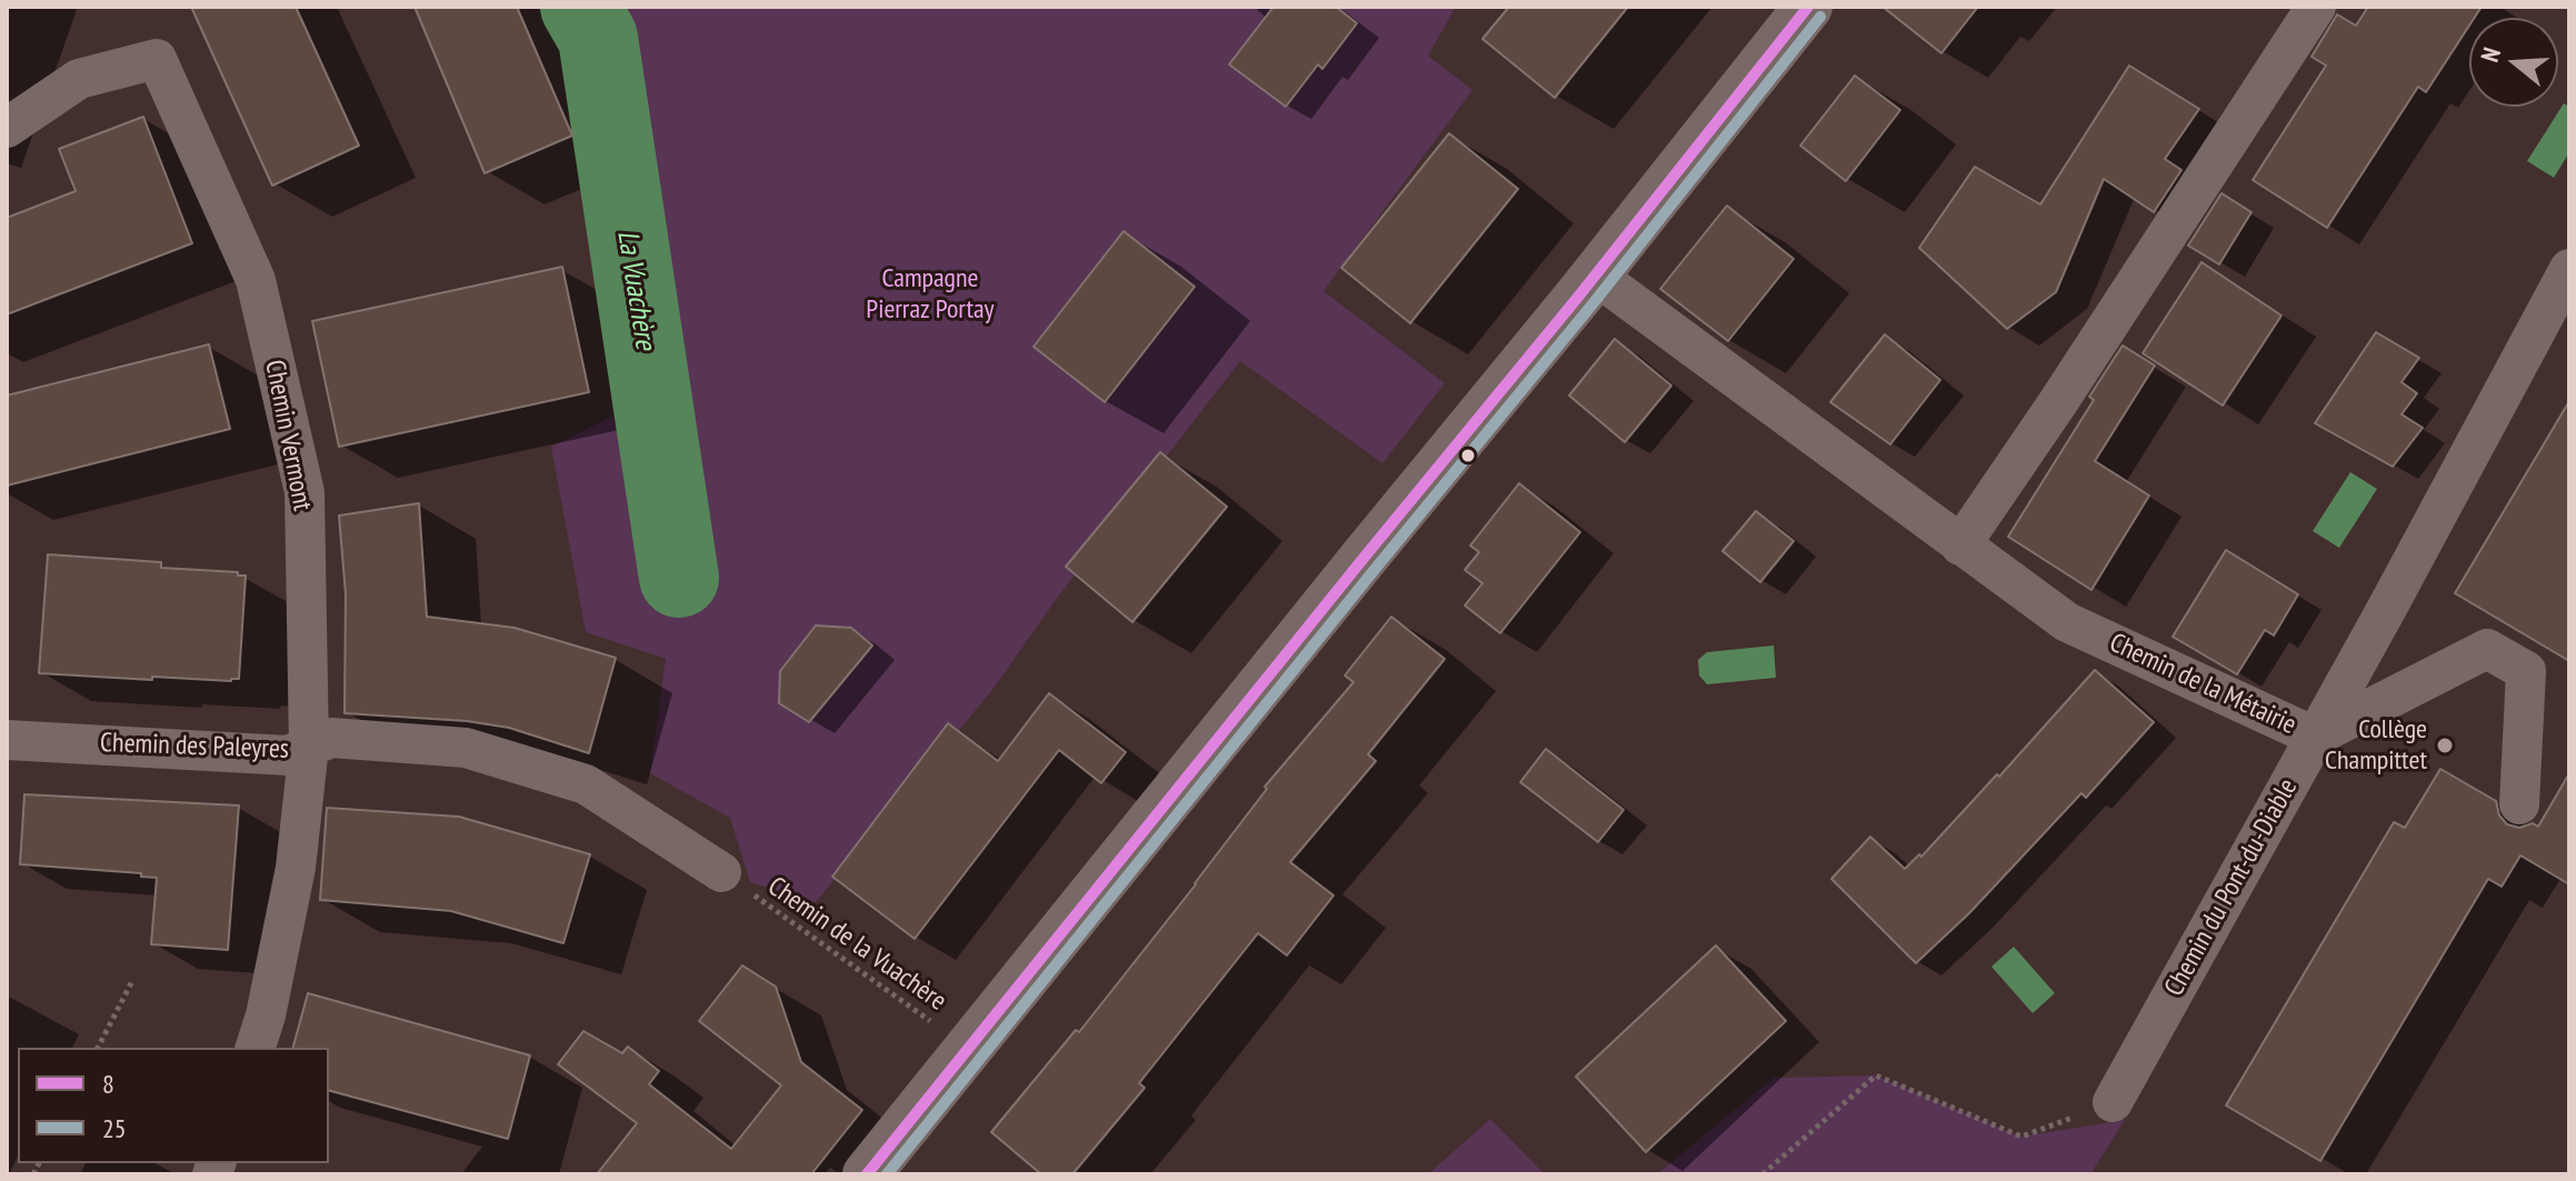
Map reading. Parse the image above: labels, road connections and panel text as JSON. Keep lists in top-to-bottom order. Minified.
{"streets":{"street":["Chemin Vermont","Chemin de la Métairie","Chemin des Paleyres","Chemin du Pont-du-Diable"],"path":["Chemin de la Vuachère"]},"crossings":[["Chemin Vermont","Chemin des Paleyres"],["Chemin de la Métairie","Chemin du Pont-du-Diable"],["Chemin des Paleyres","Chemin de la Vuachère"]],"water":["La Vuachère"],"parks":["Campagne Pierraz Portay"],"places":["Collège Champittet"],"lines":["transit line 8","transit line 25"],"legend":["8","25"],"north":"left"}
